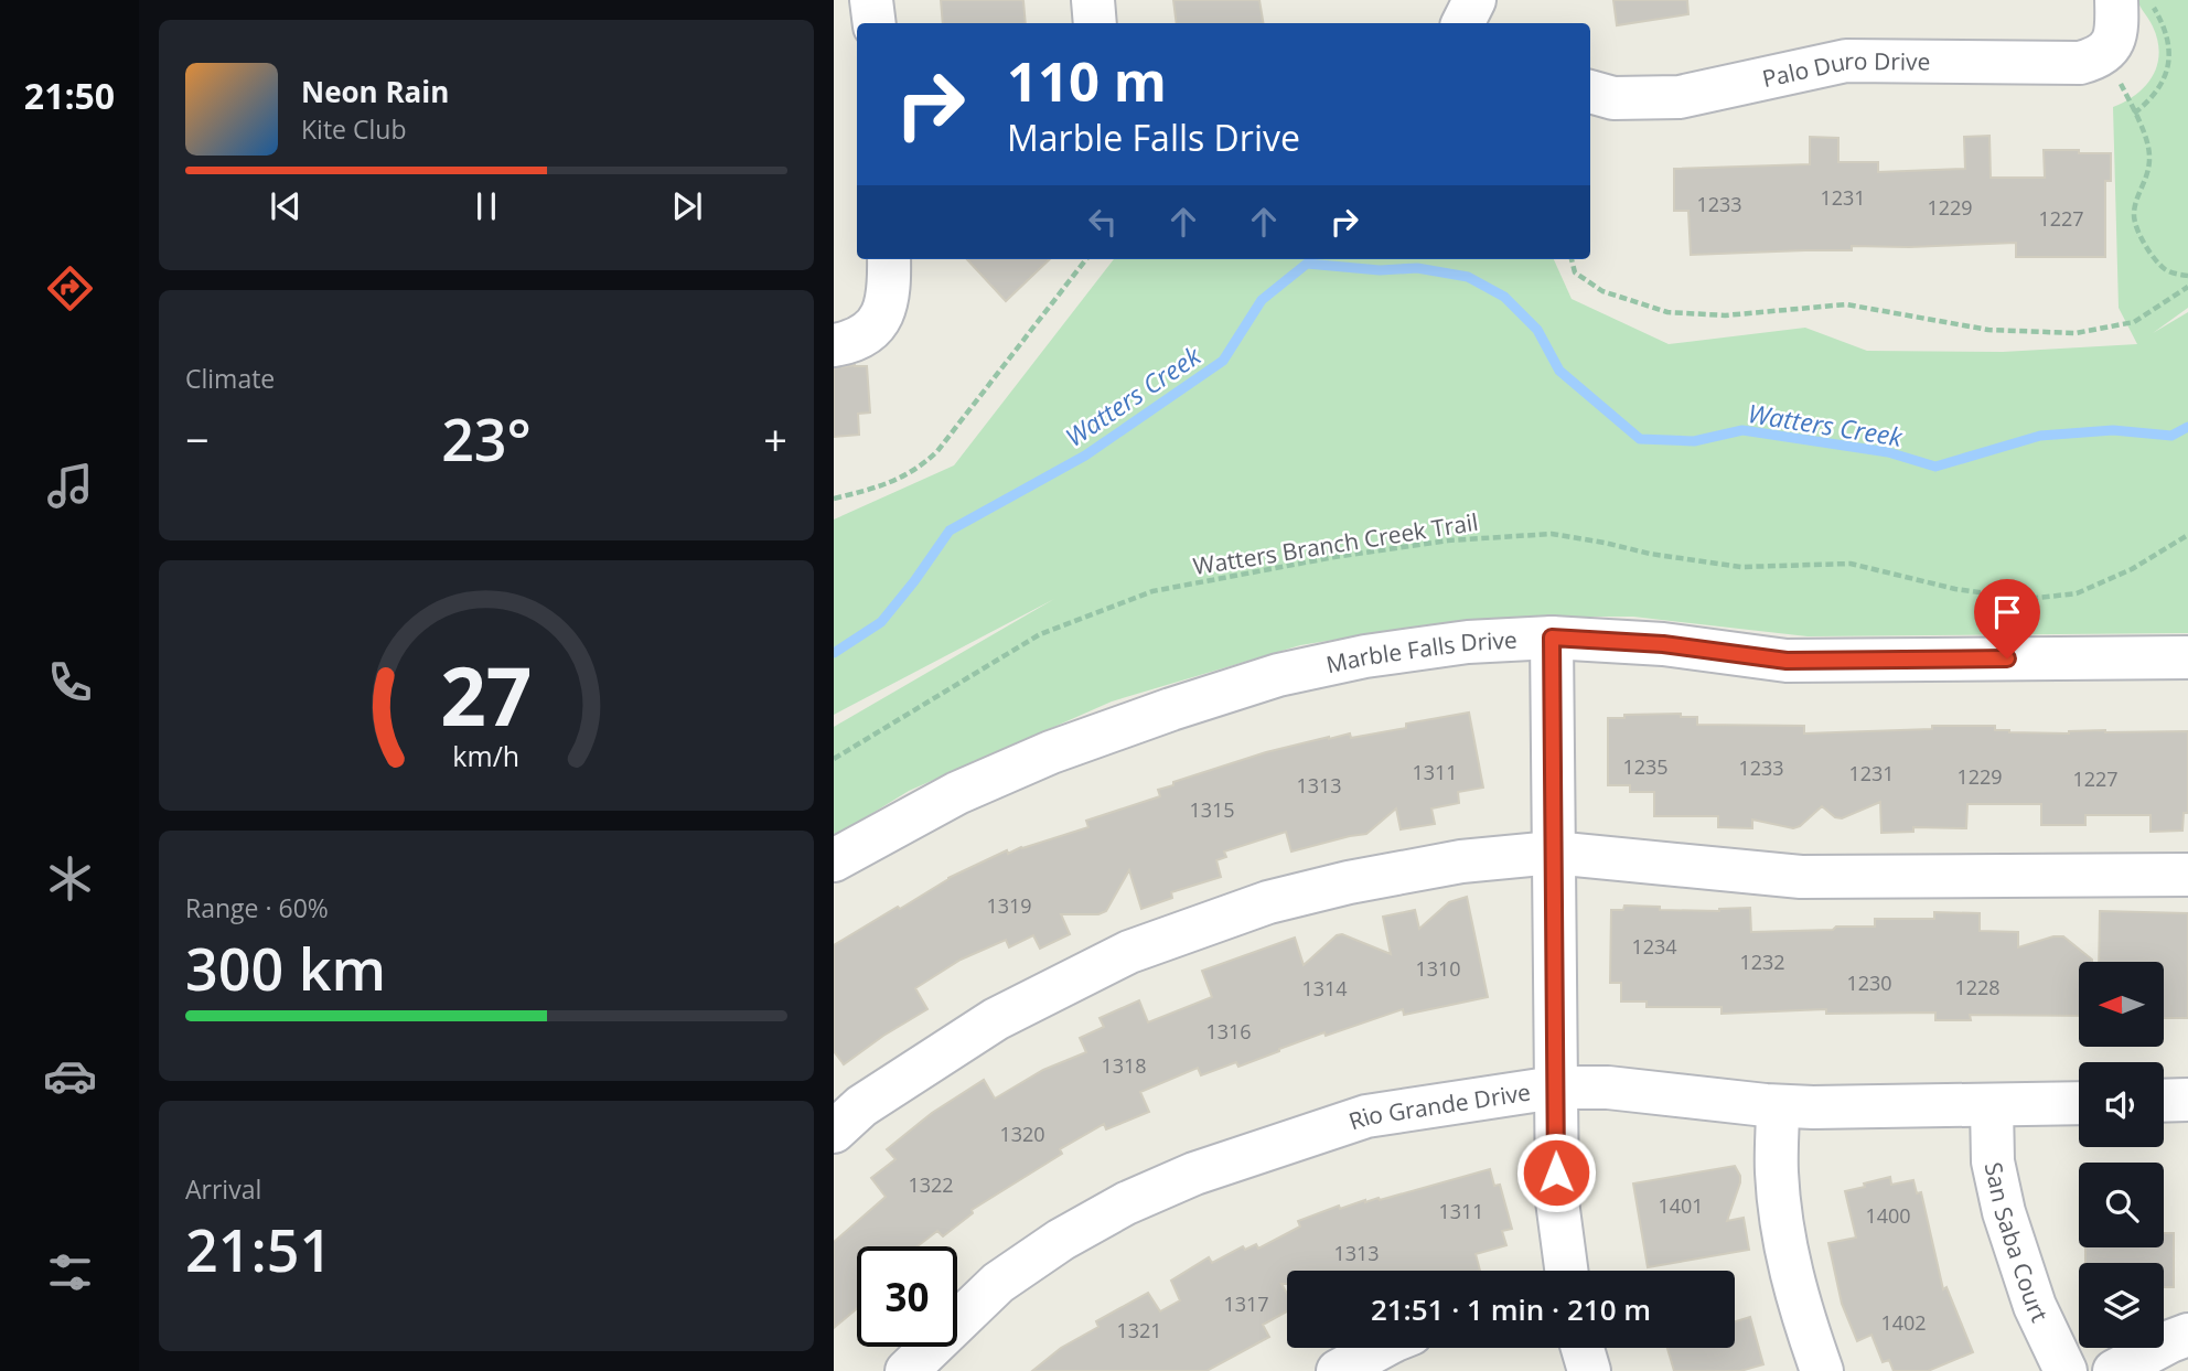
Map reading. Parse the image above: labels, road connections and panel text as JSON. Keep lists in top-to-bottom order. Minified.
{"streets":{"street":["Palo Duro Drive","Marble Falls Drive","Rio Grande Drive","San Saba Court"],"path":["Watters Branch Creek Trail"]},"crossings":[["Rio Grande Drive","San Saba Court"]],"water":["Watters Creek"],"house_numbers":["1231","1233","1229","1227","1235","1233","1311","1231","1229","1227","1313","1315","1319","1234","1232","1310","1230","1228","1314","1316","1318","1320","1322","1401","1311","1400","1313","1317","1402","1321"],"north":"left","page":{"tabs":"21:50","turn":["110 m","Marble Falls Drive"],"song":["Neon Rain","Kite Club"],"tile":["Climate",["Range · 60%","300 km"],["Arrival","21:51"]],"heat":["−","23°","+"],"limit":"30","trip":"21:51 · 1 min · 210 m","gauge":["27","km/h"]}}
